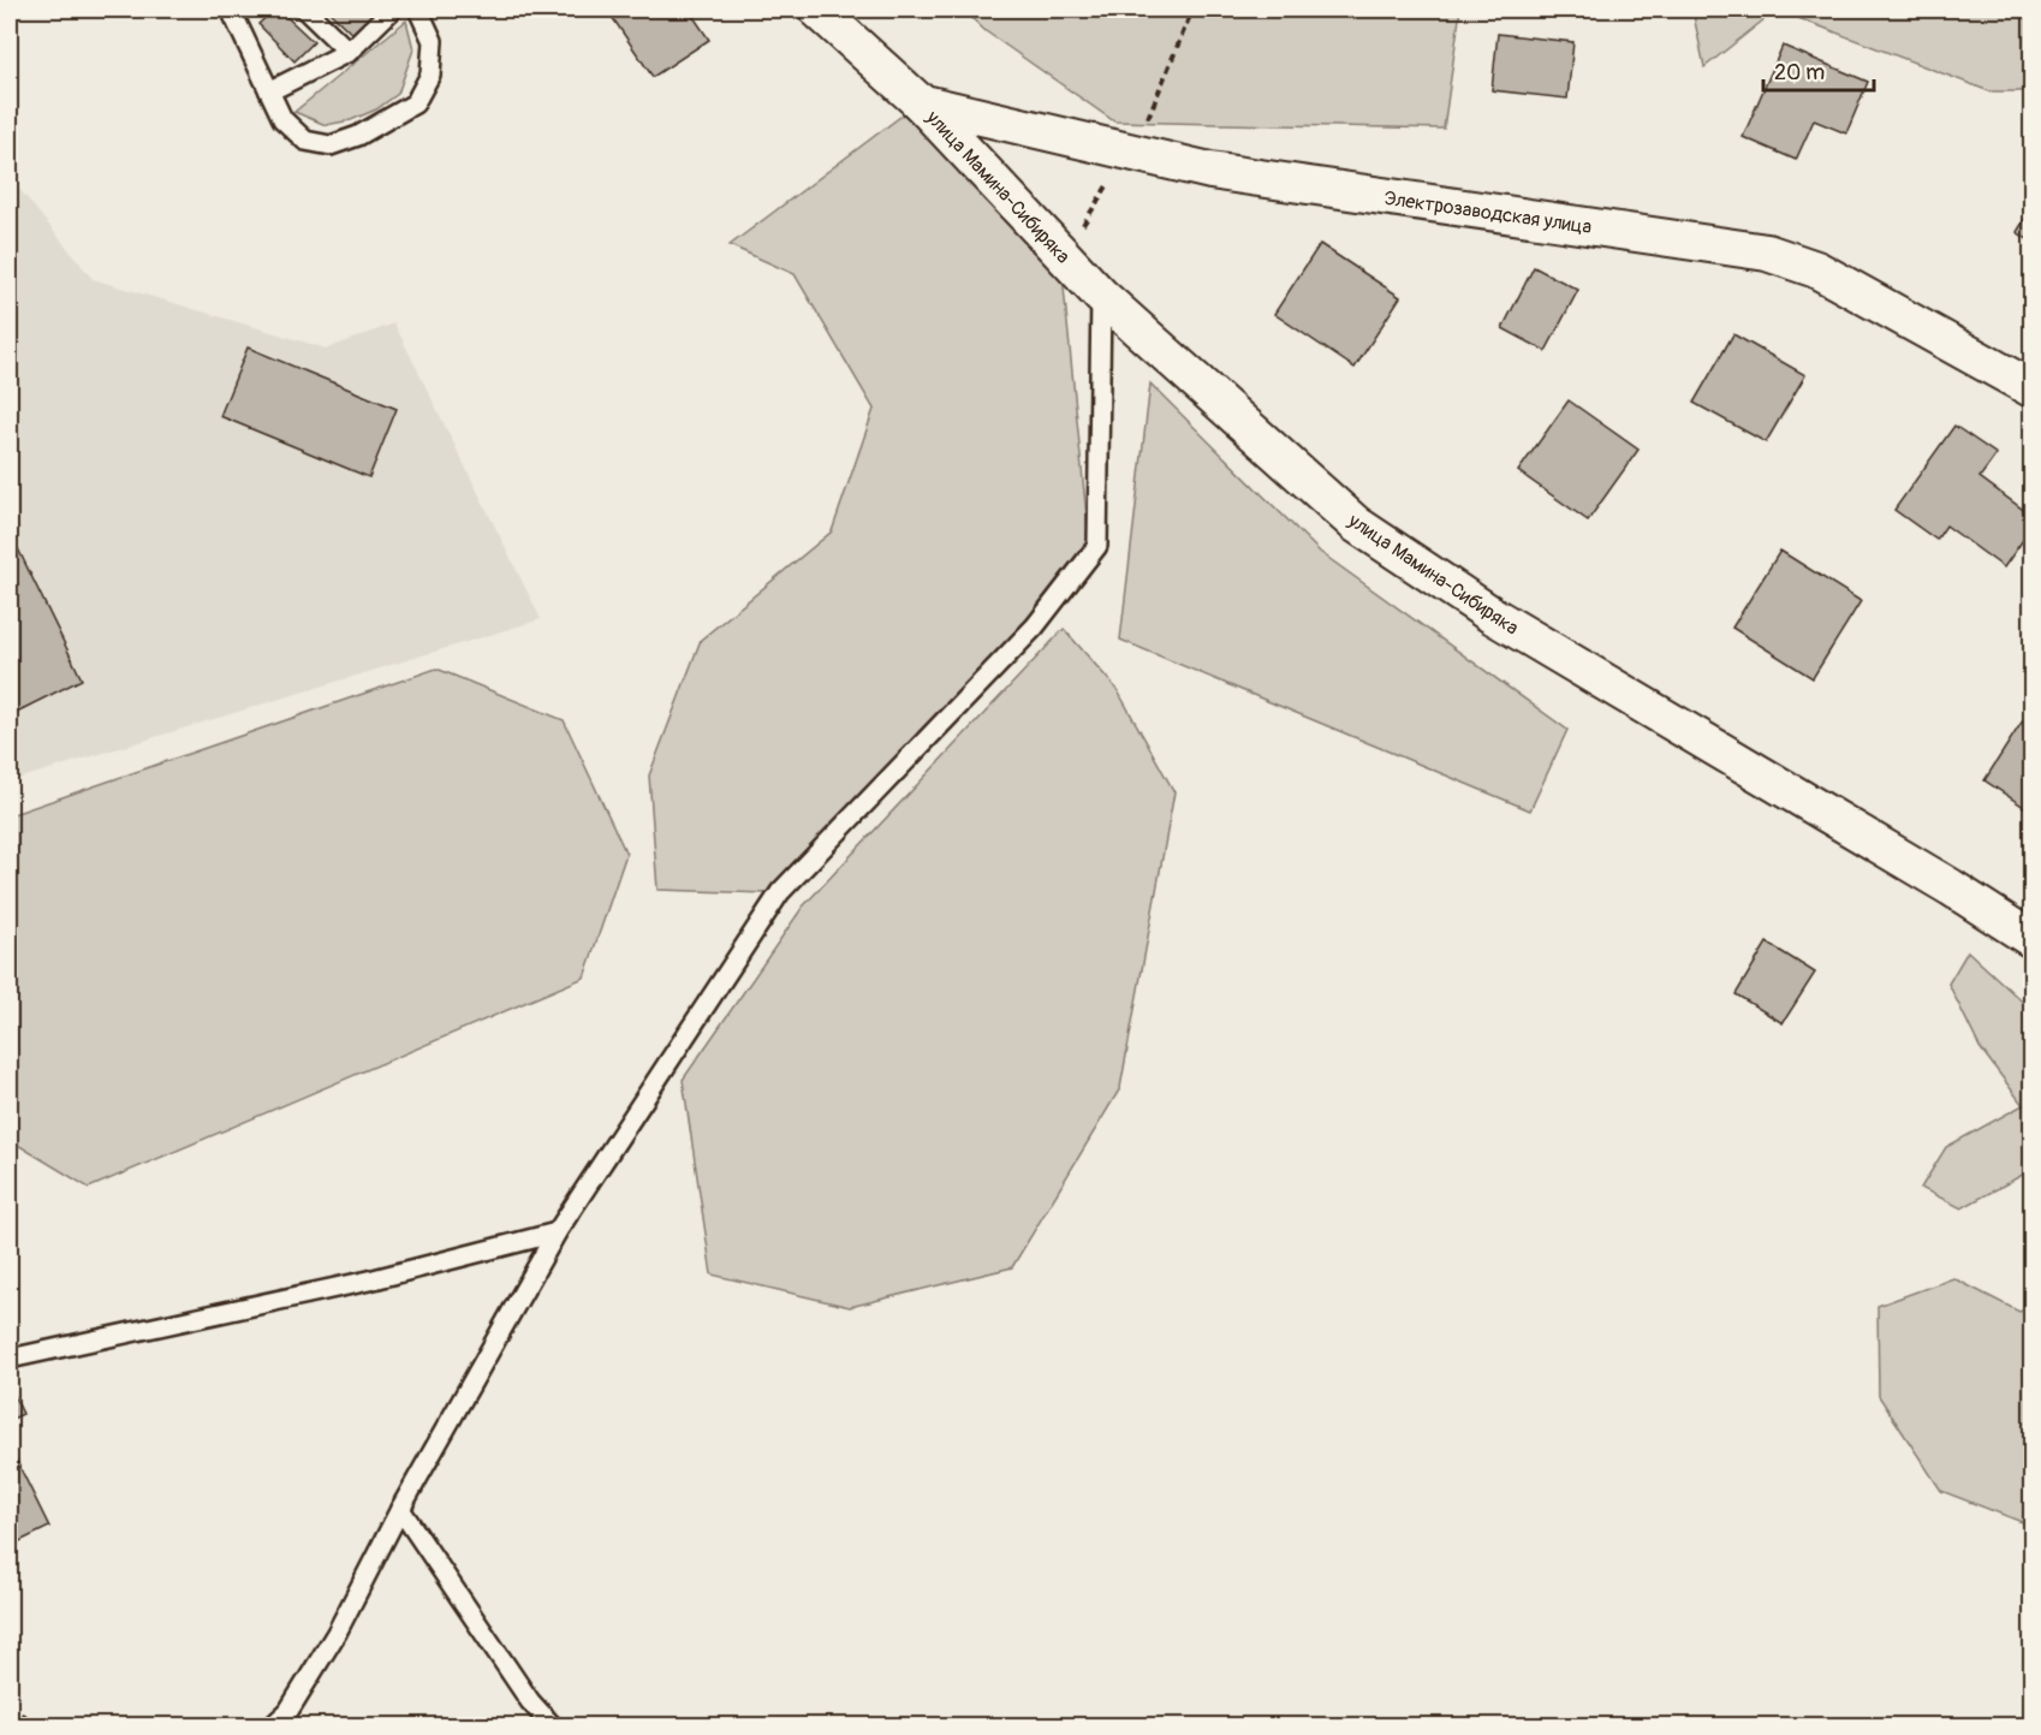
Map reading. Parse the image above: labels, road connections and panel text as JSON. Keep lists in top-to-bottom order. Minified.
{"streets":{"street":["улица Мамина-Сибиряка","Электрозаводская улица"]},"crossings":[["улица Мамина-Сибиряка","Электрозаводская улица"]],"scale_bar":"20 m"}
